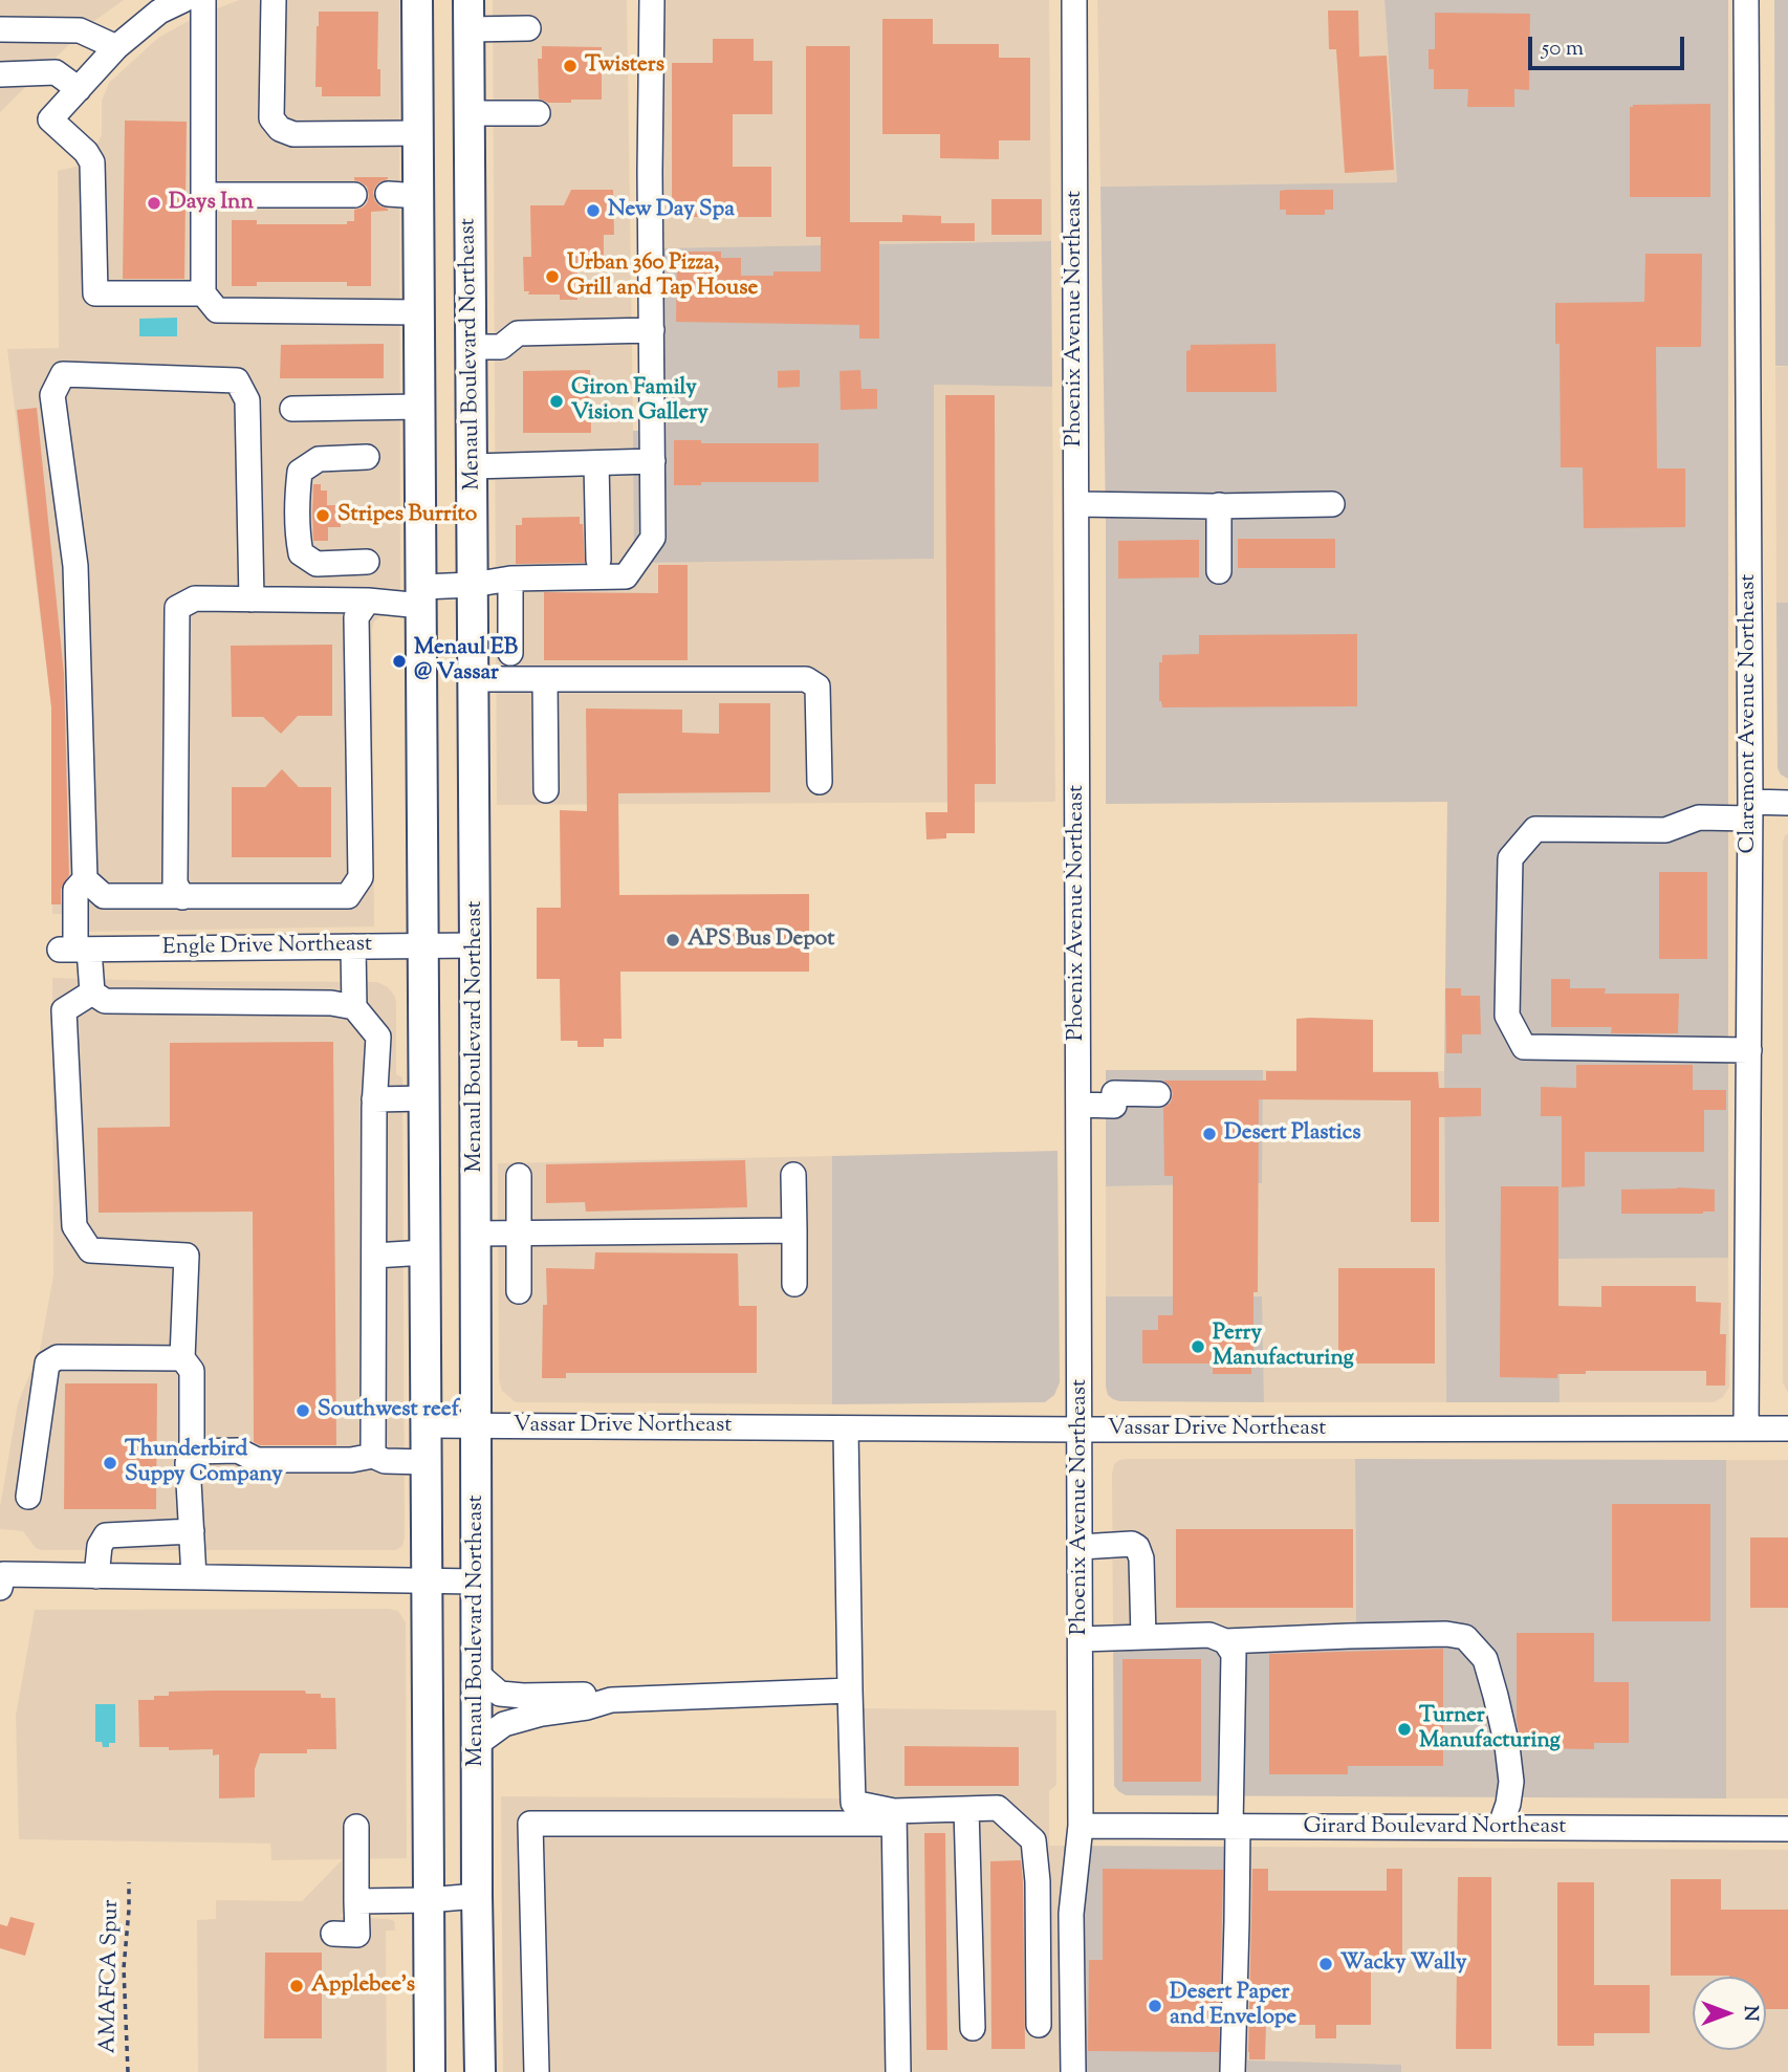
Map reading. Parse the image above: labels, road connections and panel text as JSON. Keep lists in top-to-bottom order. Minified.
{"streets":{"main road":["Menaul Boulevard Northeast"],"street":["Phoenix Avenue Northeast","Claremont Avenue Northeast","Engle Drive Northeast","Vassar Drive Northeast","Girard Boulevard Northeast"],"path":["AMAFCA Spur"]},"crossings":[["Phoenix Avenue Northeast","Vassar Drive Northeast"],["Phoenix Avenue Northeast","Girard Boulevard Northeast"],["Menaul Boulevard Northeast","Engle Drive Northeast"],["Menaul Boulevard Northeast","Vassar Drive Northeast"],["Claremont Avenue Northeast","Vassar Drive Northeast"]],"places":["Twisters","Days Inn","New Day Spa","Urban 360 Pizza, Grill and Tap House","Giron Family Vision Gallery","Stripes Burrito","Menaul EB @ Vassar","APS Bus Depot","Desert Plastics","Perry Manufacturing","Southwest reef","Thunderbird Suppy Company","Turner Manufacturing","Wacky Wally","Applebee's","Desert Paper and Envelope"],"scale_bar":"50 m","north":"right"}
